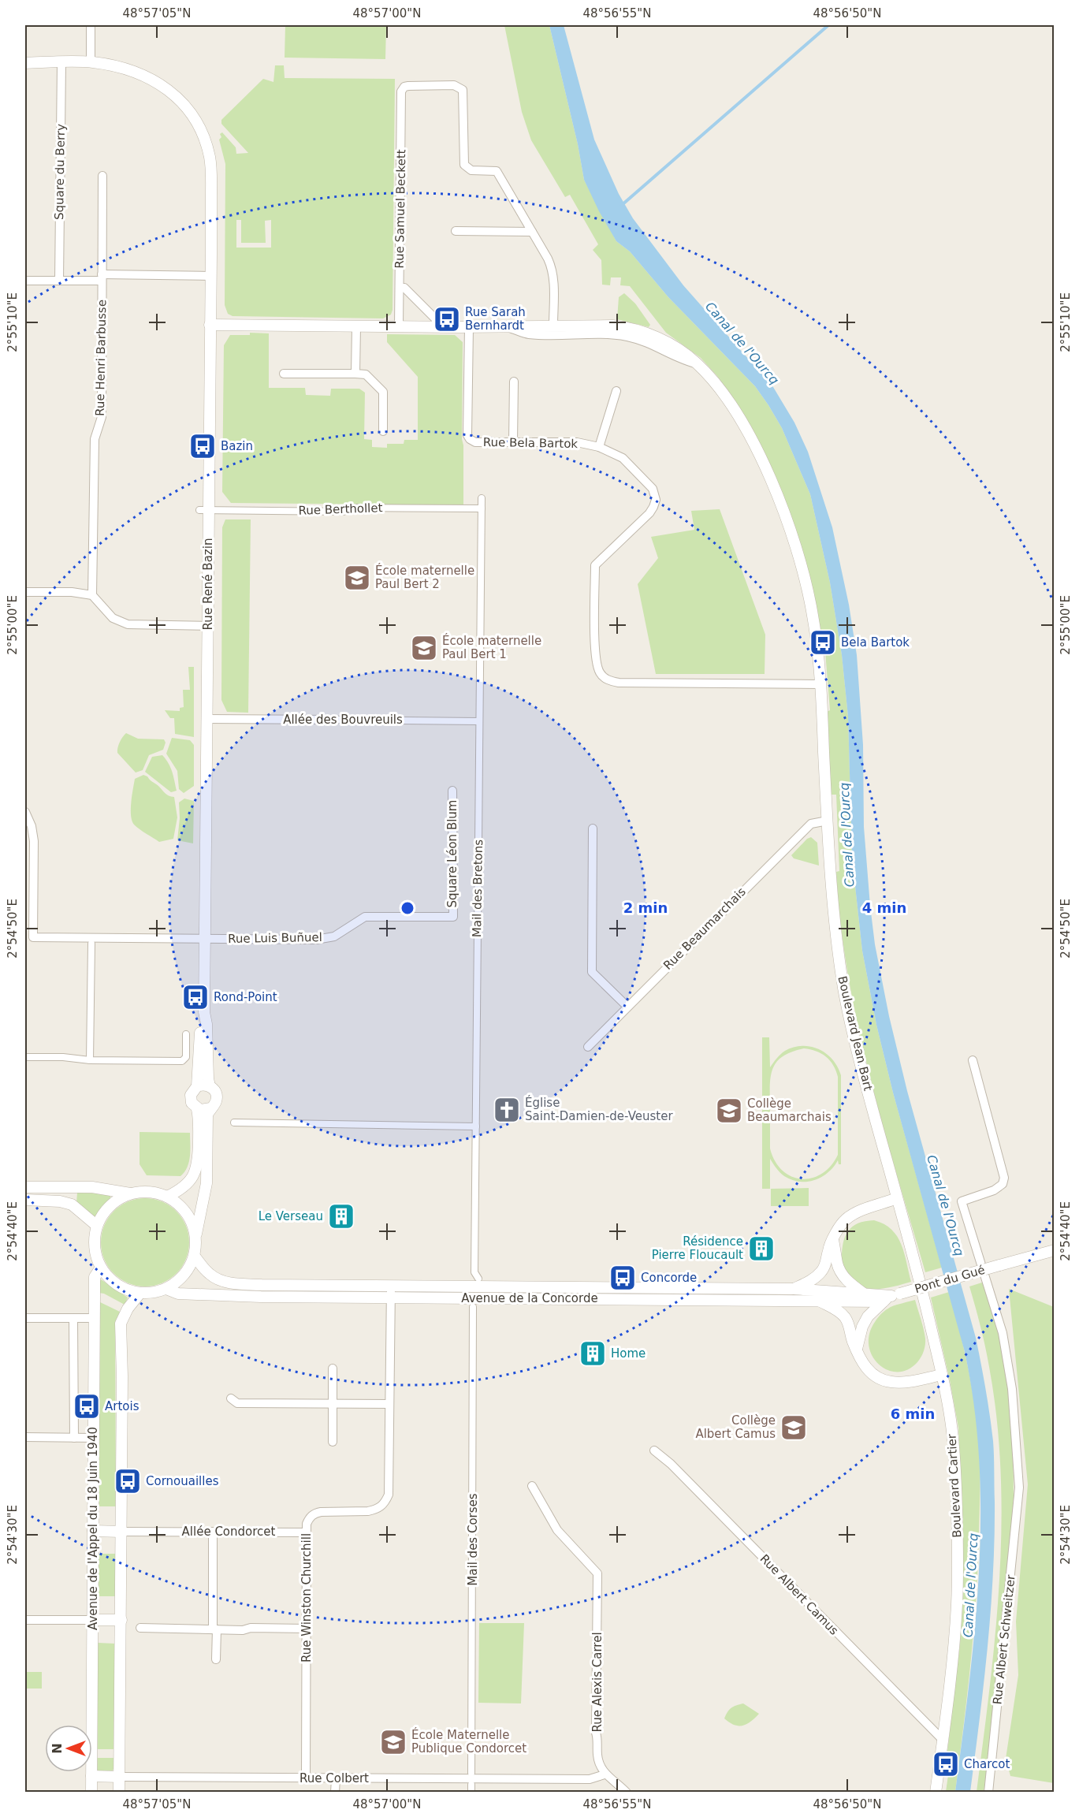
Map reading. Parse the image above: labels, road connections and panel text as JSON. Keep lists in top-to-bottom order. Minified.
{"streets":{"street":["Square du Berry","Rue Samuel Beckett","Rue Henri Barbusse","Rue Bela Bartok","Rue Berthollet","Rue René Bazin","Allée des Bouvreuils","Square Léon Blum","Mail des Bretons","Rue Beaumarchais","Rue Luis Buñuel","Boulevard Jean Bart","Pont du Gué","Avenue de la Concorde","Boulevard Cartier","Avenue de l'Appel du 18 Juin 1940","Allée Condorcet","Mail des Corses","Rue Albert Camus","Rue Winston Churchill","Rue Albert Schweitzer","Rue Alexis Carrel","Rue Colbert"]},"crossings":[["Square du Berry","Rue René Bazin"],["Rue Samuel Beckett","Boulevard Jean Bart"],["Rue Bela Bartok","Boulevard Jean Bart"],["Rue Berthollet","Rue René Bazin"],["Rue Berthollet","Mail des Bretons"],["Rue René Bazin","Allée des Bouvreuils"],["Rue René Bazin","Rue Luis Buñuel"],["Rue René Bazin","Boulevard Jean Bart"],["Allée des Bouvreuils","Mail des Bretons"],["Square Léon Blum","Rue Luis Buñuel"],["Rue Beaumarchais","Boulevard Jean Bart"],["Boulevard Jean Bart","Boulevard Cartier"],["Pont du Gué","Avenue de la Concorde"],["Avenue de la Concorde","Avenue de l'Appel du 18 Juin 1940"],["Avenue de la Concorde","Rue Winston Churchill"],["Boulevard Cartier","Rue Albert Camus"],["Allée Condorcet","Rue Winston Churchill"],["Rue Winston Churchill","Rue Colbert"],["Rue Alexis Carrel","Rue Colbert"]],"water":["Canal de l'Ourcq"],"places":{"bus stop":["Rue Sarah Bernhardt","Bazin","Bela Bartok","Rond-Point","Concorde","Artois","Cornouailles","Charcot"],"school or university":["École maternelle Paul Bert 2","École maternelle Paul Bert 1","Collège Beaumarchais","Collège Albert Camus","École Maternelle Publique Condorcet"],"church":["Église Saint-Damien-de-Veuster"],"building":["Le Verseau","Résidence Pierre Floucault","Home"]},"north":"left","coordinates":["48°57'05\"N","48°57'00\"N","48°56'55\"N","48°56'50\"N","2°55'10\"E","2°55'00\"E","2°54'50\"E","2°54'40\"E","2°54'30\"E"],"rings":["2 min","4 min","6 min"]}
